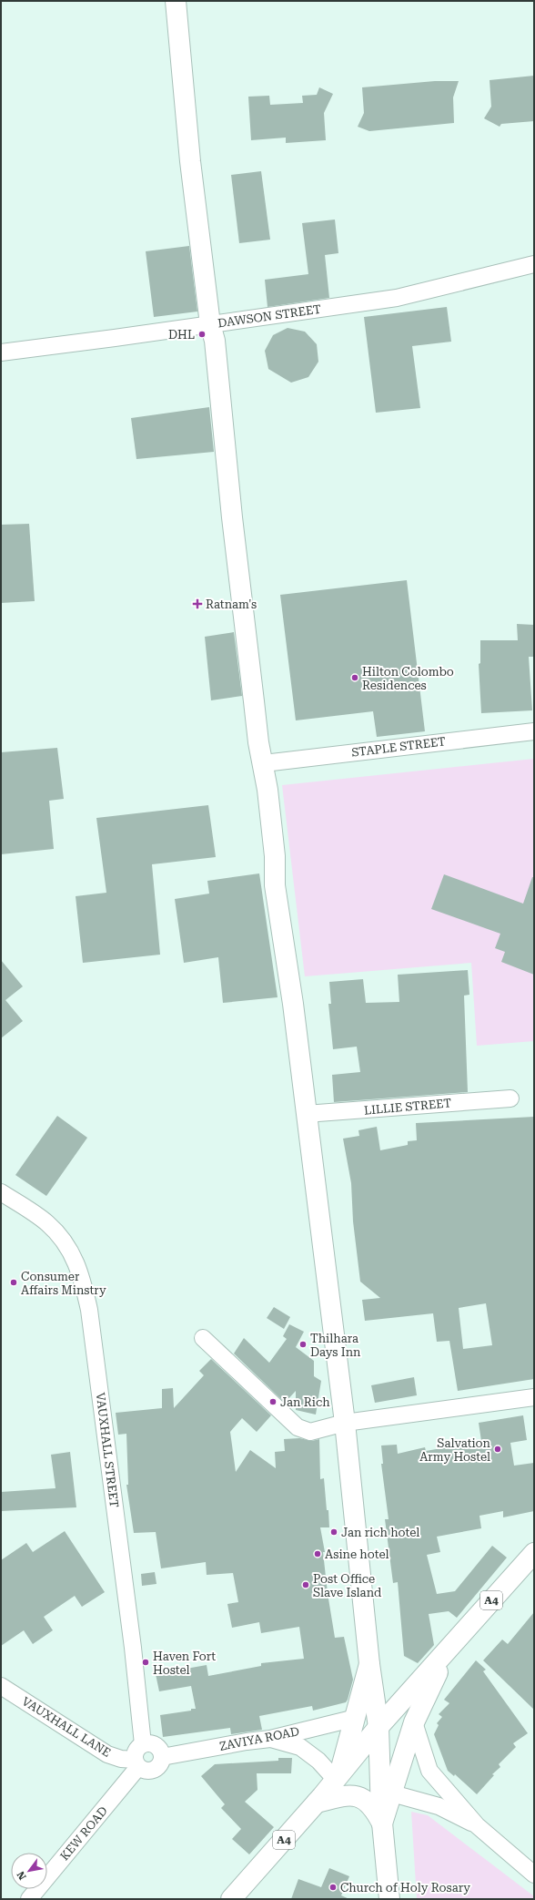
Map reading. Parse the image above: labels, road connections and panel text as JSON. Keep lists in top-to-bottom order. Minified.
{"streets":{"main road":["A4"],"street":["DAWSON STREET","STAPLE STREET","LILLIE STREET","VAUXHALL STREET","VAUXHALL LANE","ZAVIYA ROAD","KEW ROAD"]},"crossings":[["VAUXHALL STREET","VAUXHALL LANE"],["VAUXHALL STREET","ZAVIYA ROAD"],["VAUXHALL STREET","KEW ROAD"],["VAUXHALL LANE","ZAVIYA ROAD"],["VAUXHALL LANE","KEW ROAD"],["ZAVIYA ROAD","KEW ROAD"]],"places":{"other":["DHL","Hilton Colombo Residences","Consumer Affairs Minstry","Thilhara Days Inn","Jan Rich","Salvation Army Hostel","Jan rich hotel","Asine hotel","Post Office Slave Island","Haven Fort Hostel","Church of Holy Rosary"],"health":["Ratnam's"]},"north":"bottom left"}
